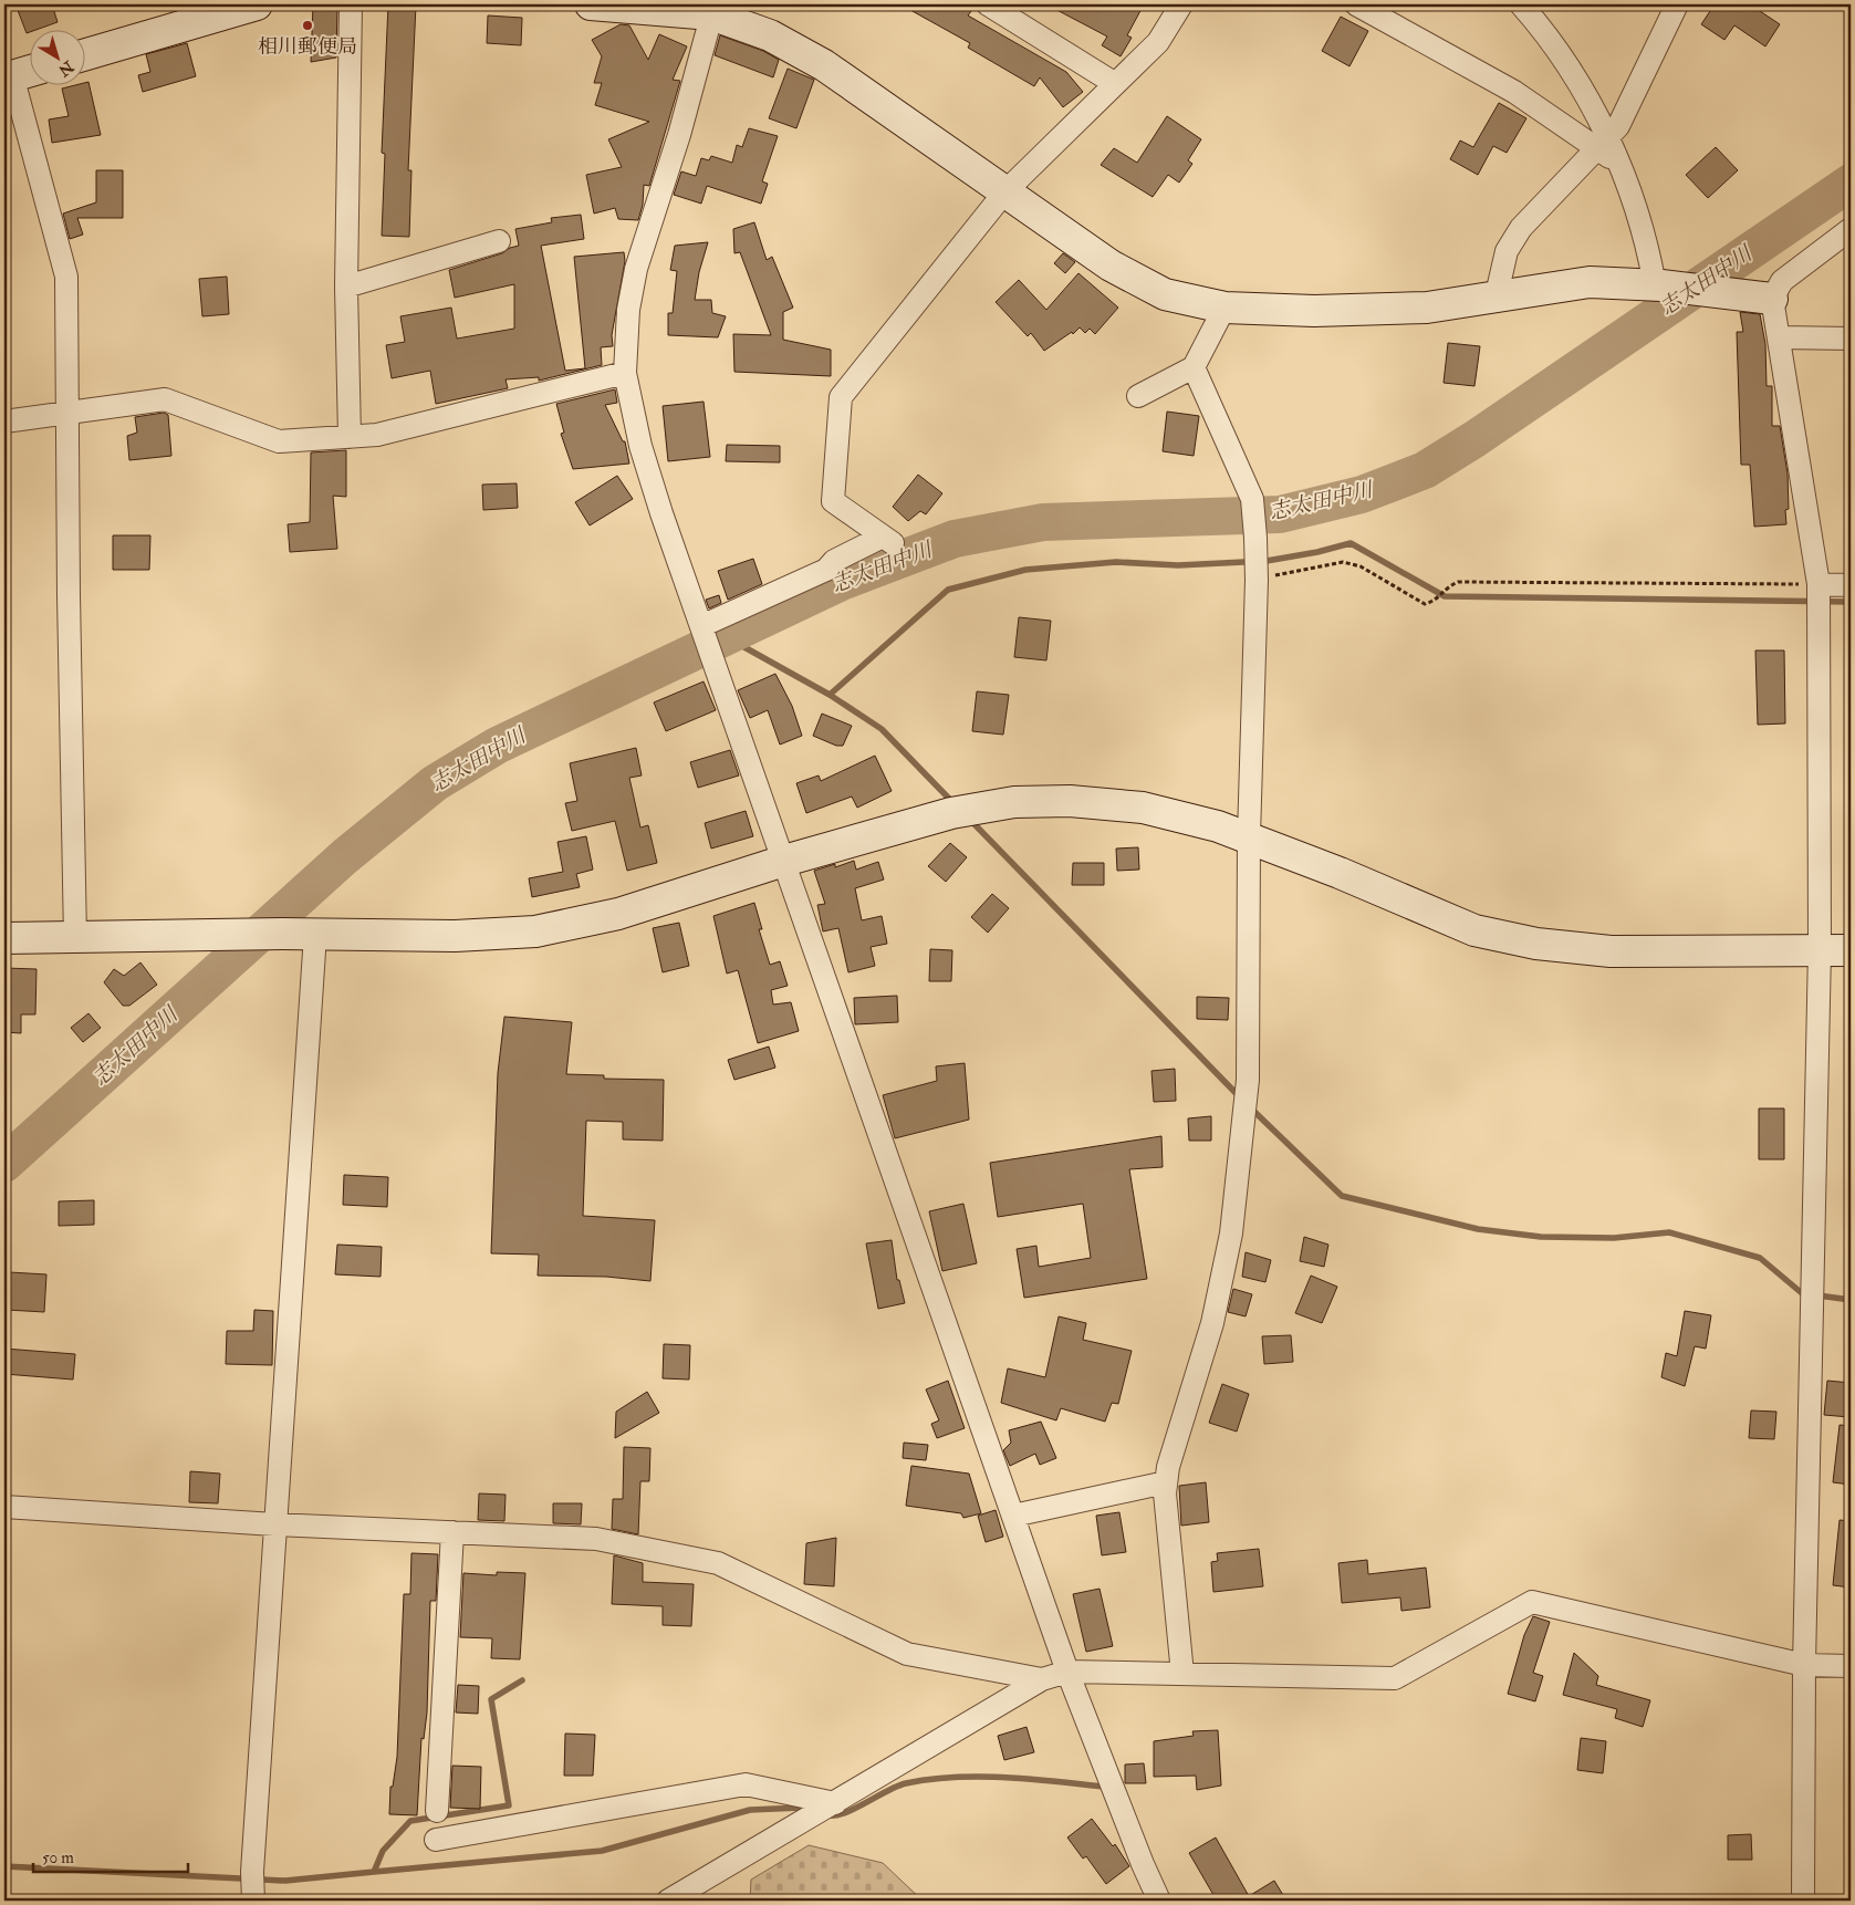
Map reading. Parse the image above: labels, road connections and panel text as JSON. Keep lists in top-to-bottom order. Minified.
{"water":["志太田中川"],"places":["相川郵便局"],"scale_bar":"50 m","north":"bottom right"}
